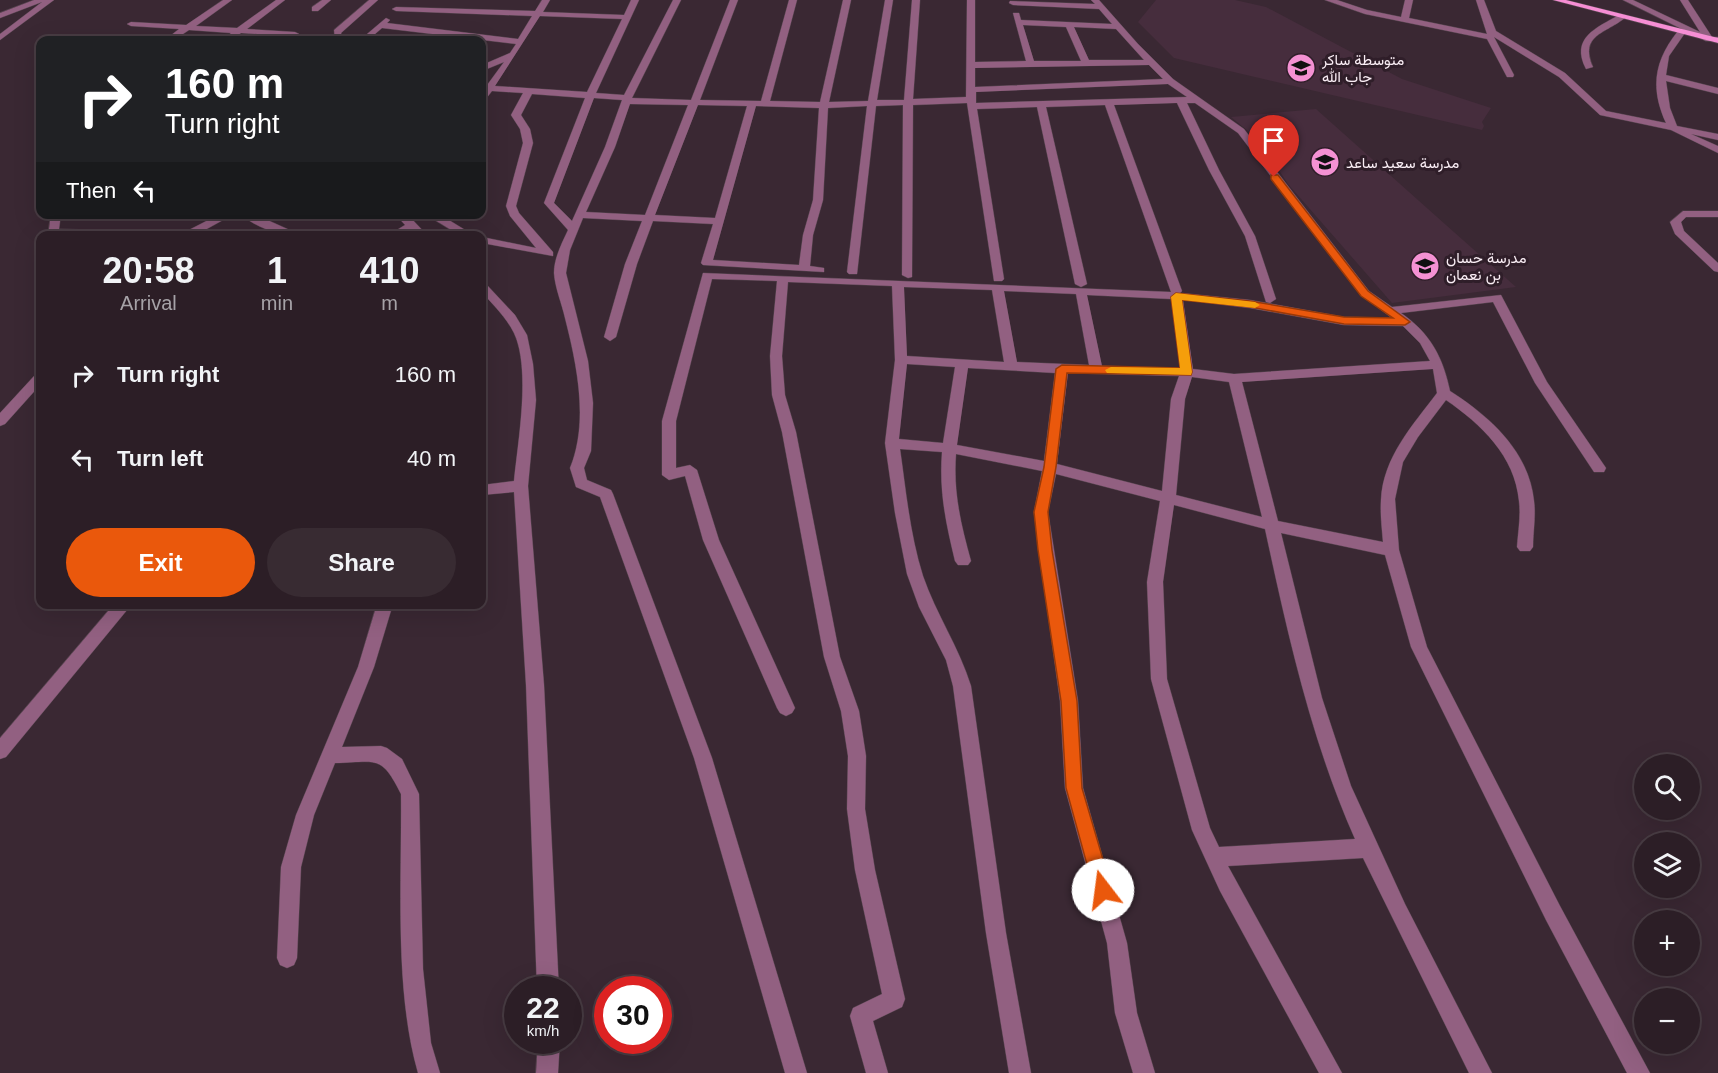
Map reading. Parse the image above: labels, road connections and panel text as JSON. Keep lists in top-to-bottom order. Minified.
{"places":{"school or university":["متوسطة ساكر جاب الله","مدرسة سعيد ساعد","مدرسة حسان بن نعمان"]},"page":{"turn":["160 m","Turn right"],"then":"Then","eta":["20:58","Arrival","1","min","410","m"],"list":[{"name":"Turn right","value":"160 m"},{"name":"Turn left","value":"40 m"}],"buttons":["Exit","Share"],"map_buttons":["+","−"],"speed":"22 km/h","limit":"30"}}
